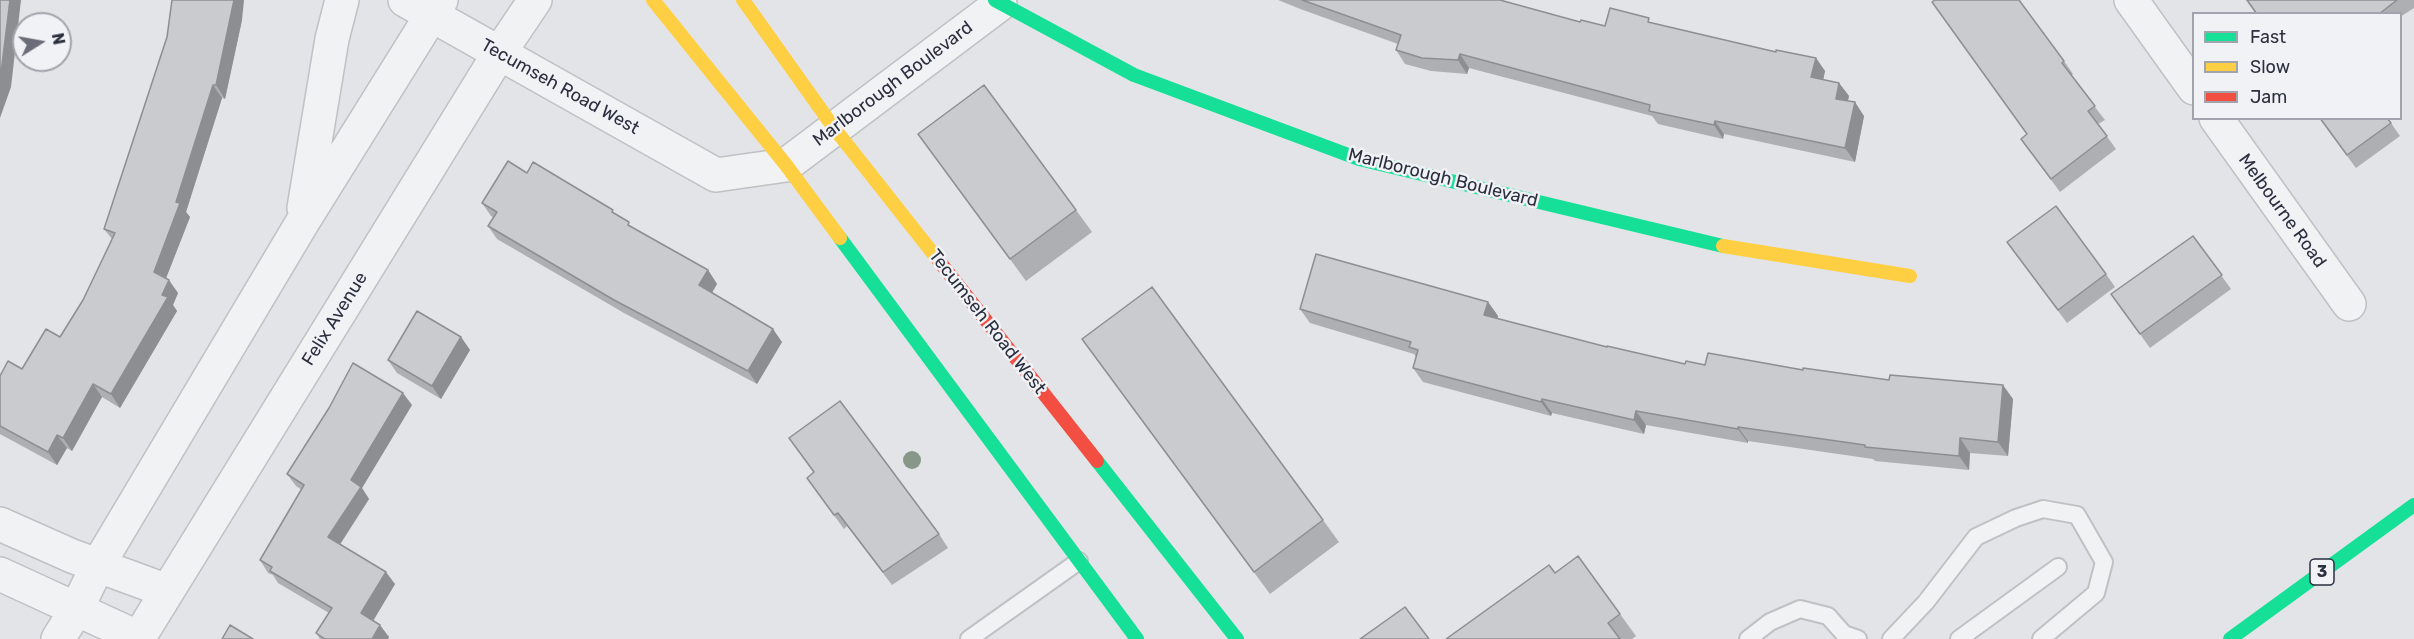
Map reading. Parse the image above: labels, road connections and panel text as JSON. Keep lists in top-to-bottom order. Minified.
{"streets":{"main road":["Marlborough Boulevard","Tecumseh Road West","3"],"street":["Melbourne Road","Felix Avenue"]},"crossings":[["Marlborough Boulevard","Tecumseh Road West"],["Tecumseh Road West","Felix Avenue"]],"legend":["Fast","Slow","Jam"],"north":"right"}
